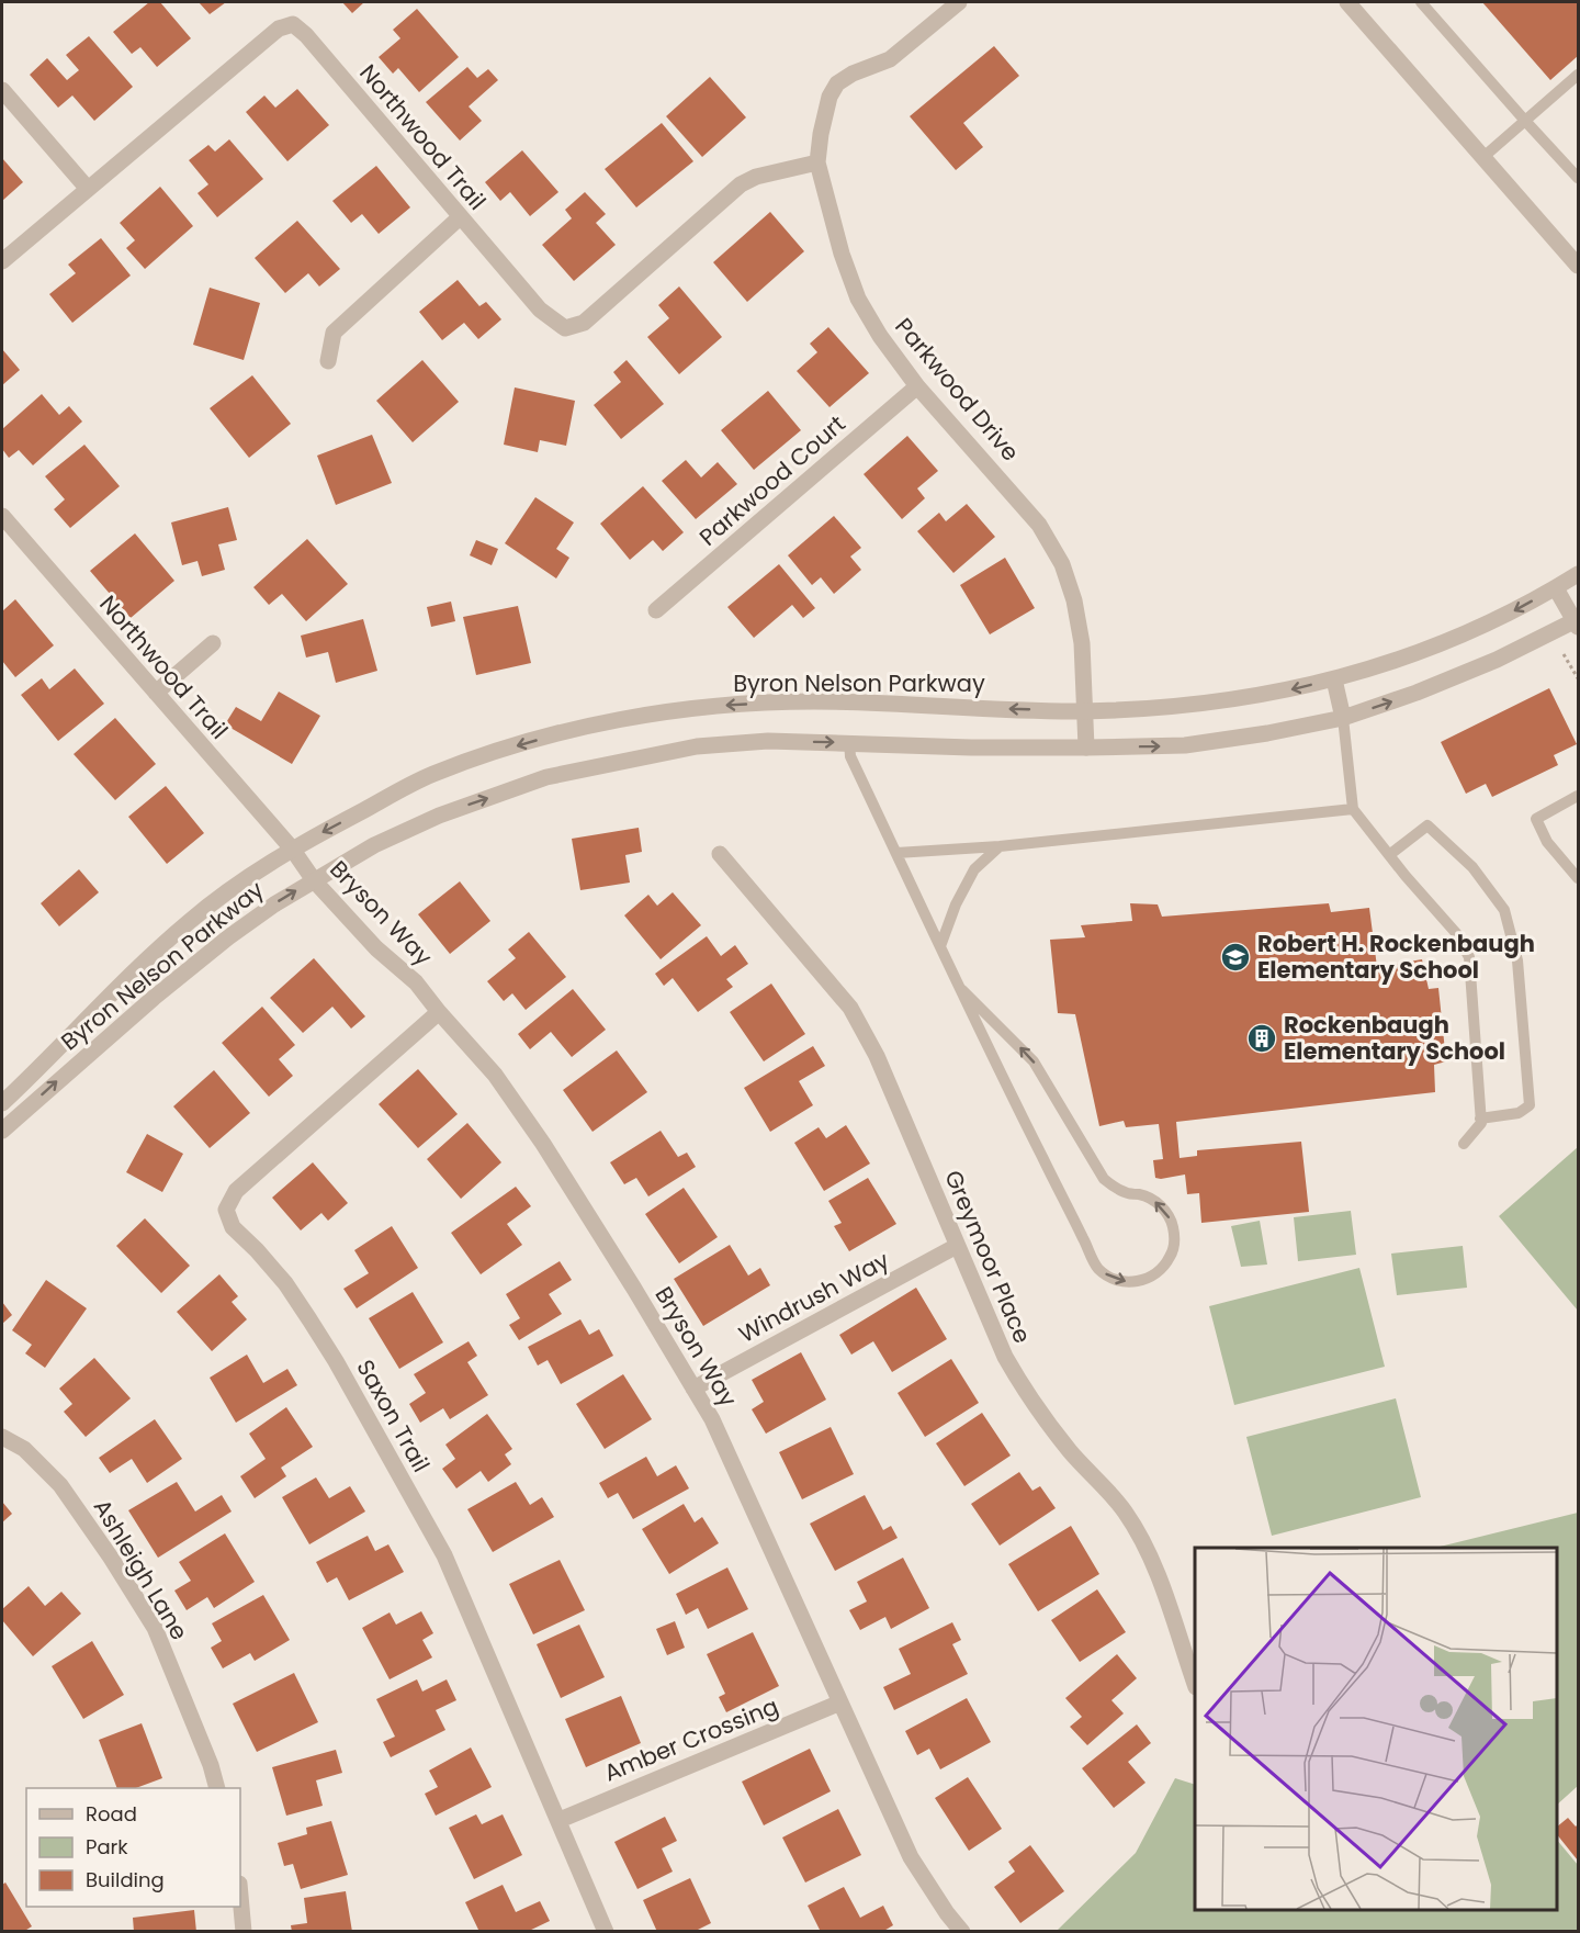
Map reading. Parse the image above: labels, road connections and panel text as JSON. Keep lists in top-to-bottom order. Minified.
{"streets":{"street":["Northwood Trail","Parkwood Drive","Parkwood Court","Byron Nelson Parkway","Bryson Way","Greymoor Place","Windrush Way","Saxon Trail","Ashleigh Lane","Amber Crossing"]},"crossings":[["Northwood Trail","Parkwood Drive"],["Northwood Trail","Byron Nelson Parkway"],["Northwood Trail","Bryson Way"],["Parkwood Drive","Parkwood Court"],["Parkwood Drive","Byron Nelson Parkway"],["Byron Nelson Parkway","Bryson Way"],["Bryson Way","Windrush Way"],["Bryson Way","Saxon Trail"],["Bryson Way","Amber Crossing"],["Greymoor Place","Windrush Way"],["Saxon Trail","Amber Crossing"]],"places":{"school or university":["Robert H. Rockenbaugh Elementary School"],"building":["Rockenbaugh Elementary School"]},"legend":["Road","Park","Building"]}
